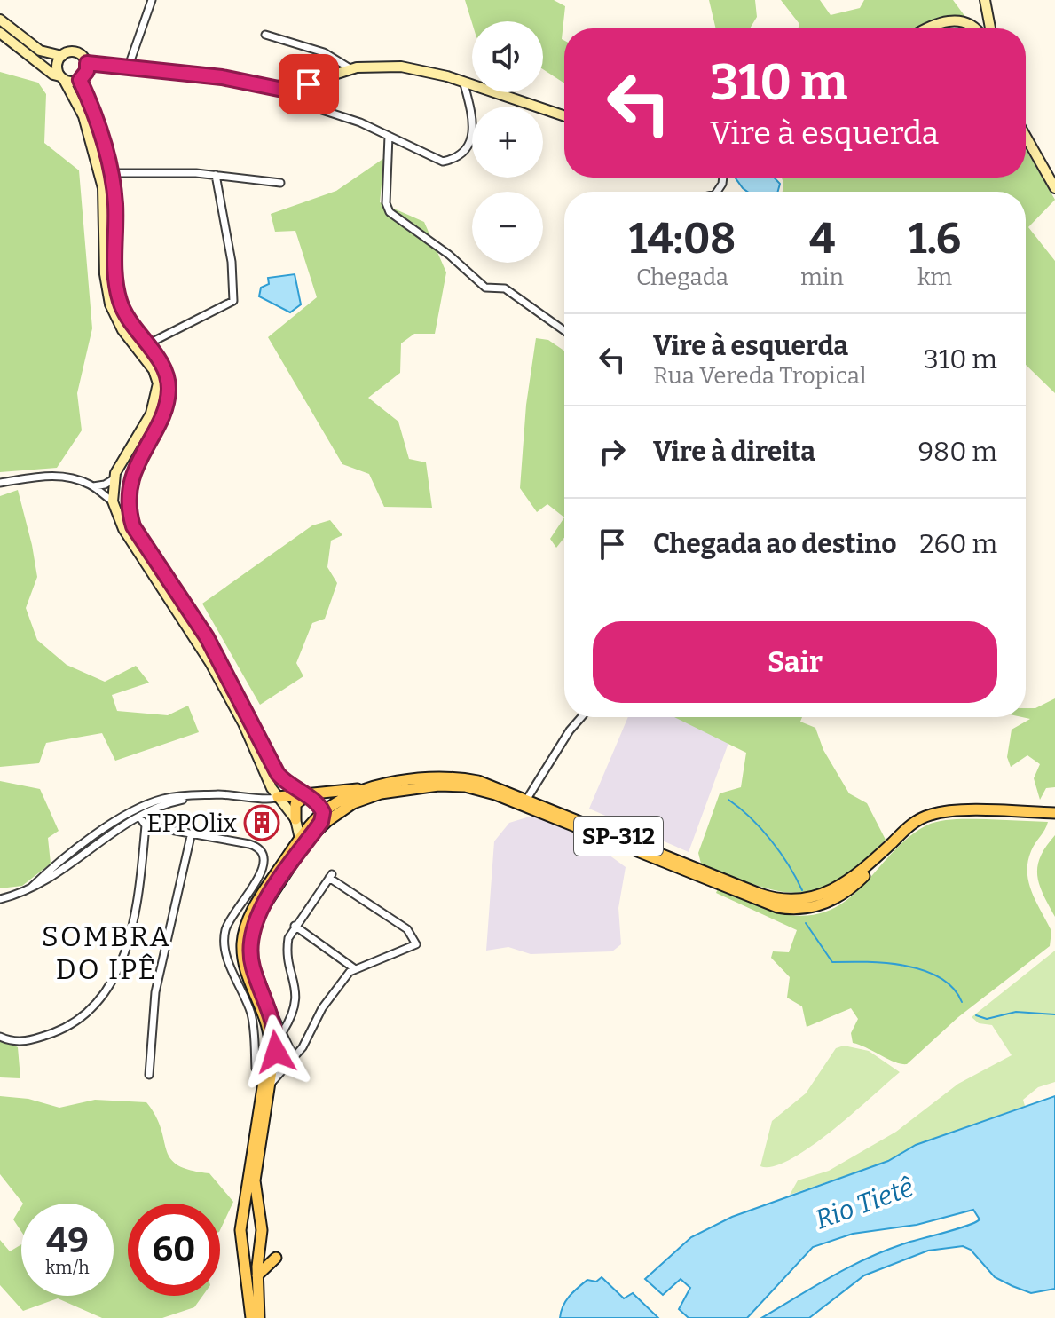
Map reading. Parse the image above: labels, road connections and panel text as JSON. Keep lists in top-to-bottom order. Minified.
{"streets":{"main road":["SP-312"]},"districts":["SOMBRA DO IPÊ"],"water":["Rio Tietê"],"places":{"building":["EPPOlix"]},"page":{"map_buttons":["+","−"],"turn":["310 m","Vire à esquerda"],"eta":["14:08","Chegada","4","min","1.6","km"],"list":[{"name":"Vire à esquerda","note":"Rua Vereda Tropical","value":"310 m"},{"name":"Vire à direita","value":"980 m"},{"name":"Chegada ao destino","value":"260 m"}],"buttons":"Sair","speed":"49 km/h","limit":"60"}}
